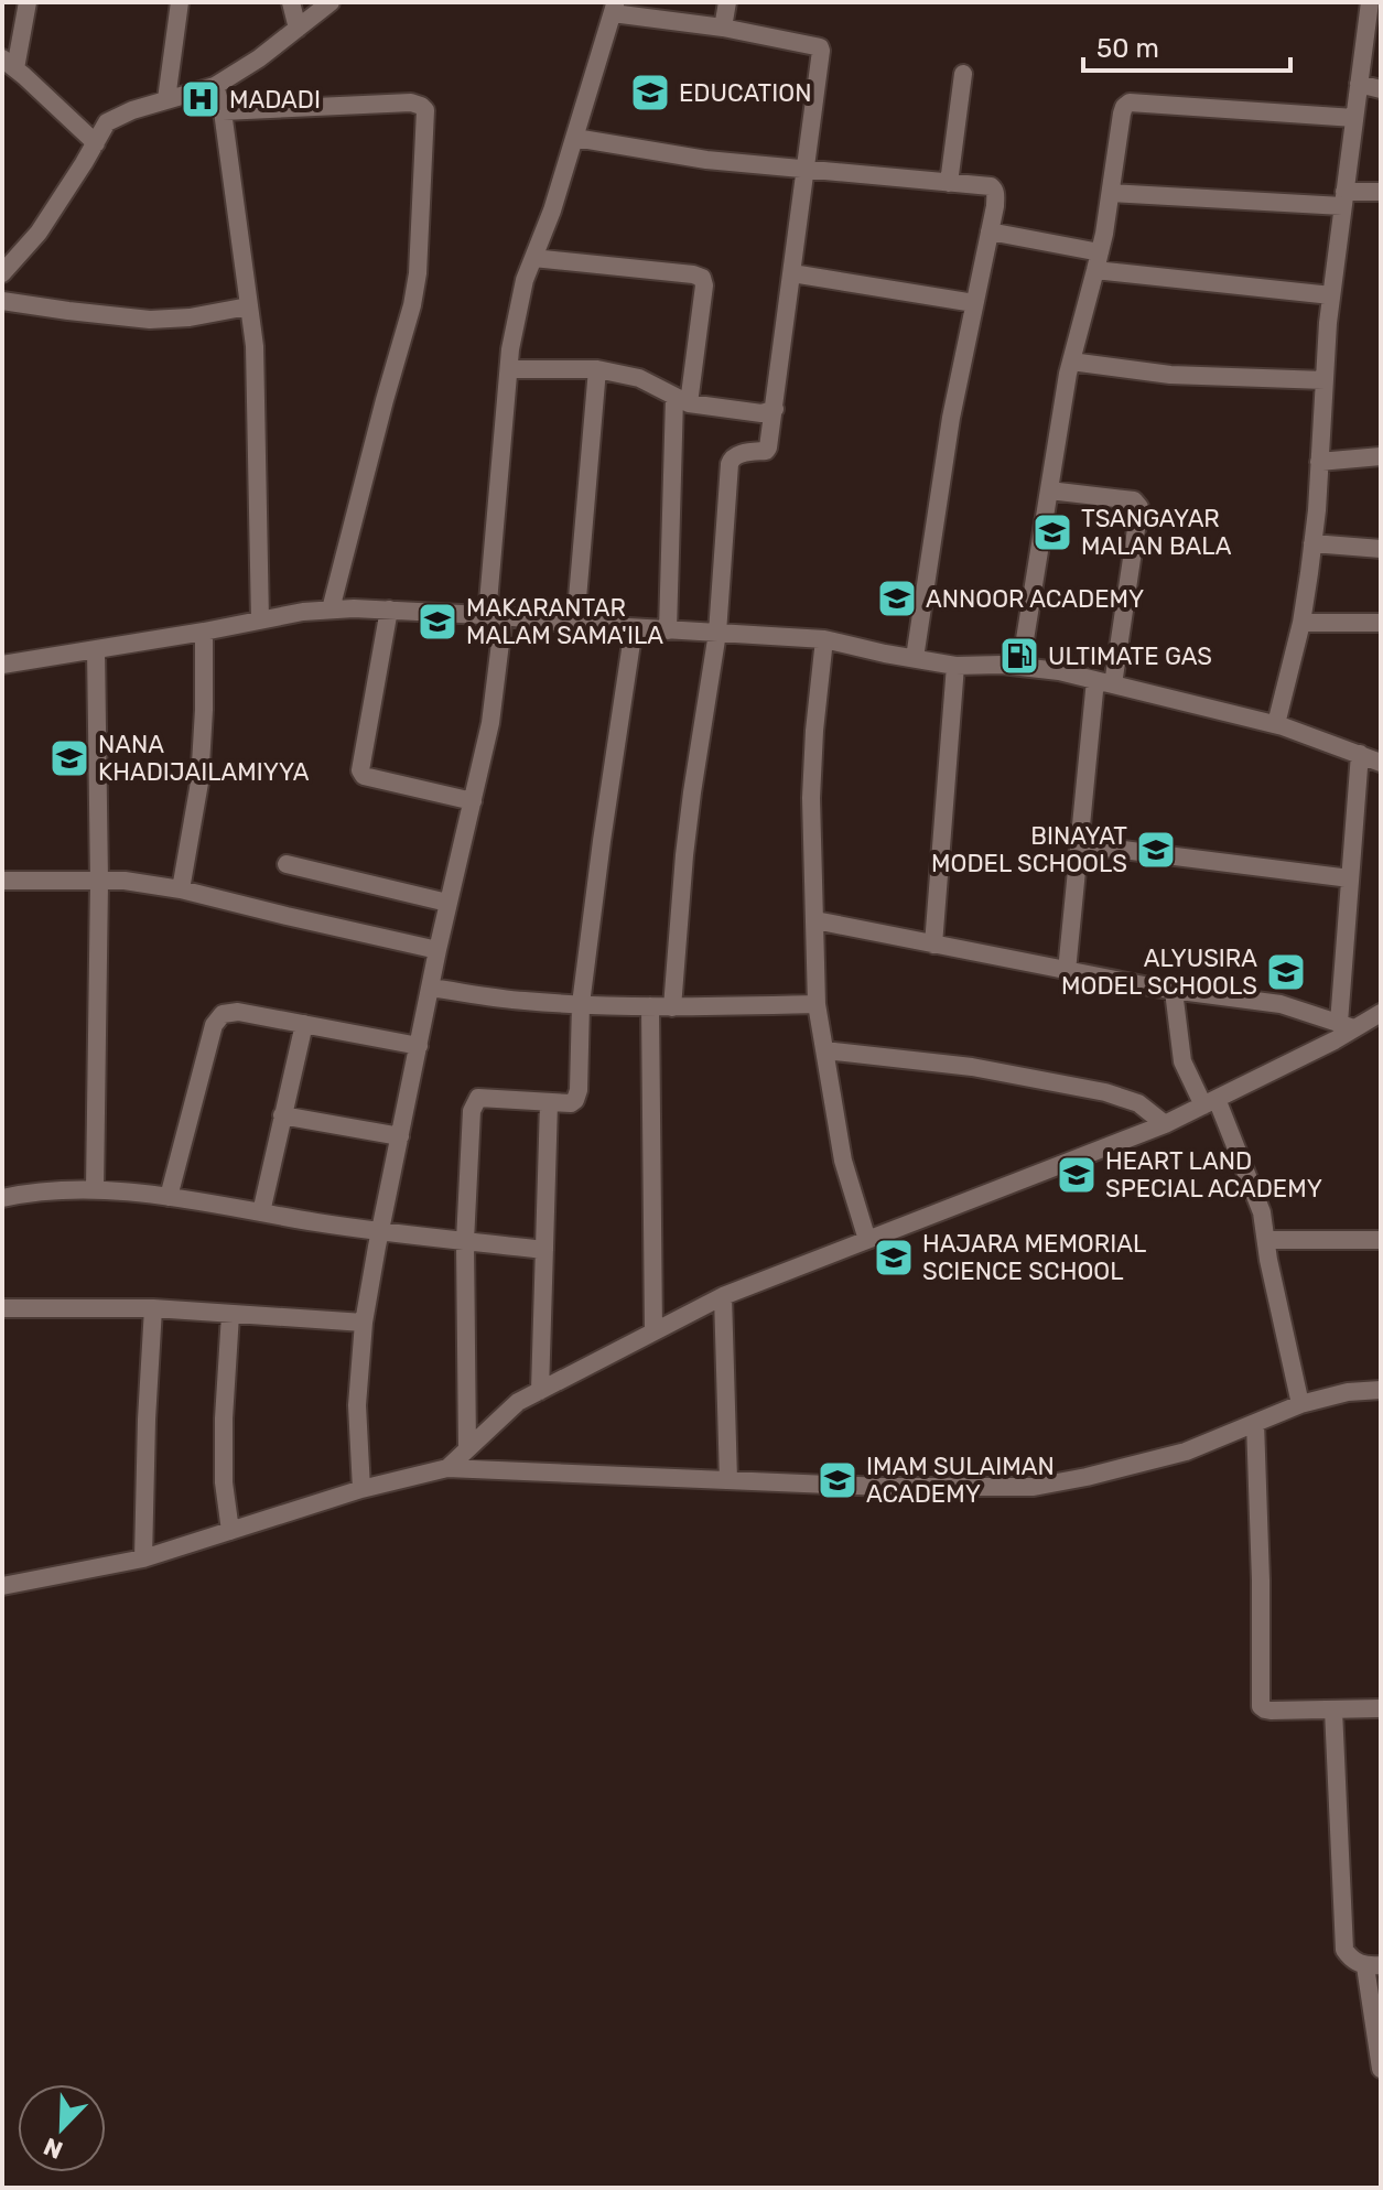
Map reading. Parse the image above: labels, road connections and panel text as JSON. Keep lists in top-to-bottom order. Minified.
{"places":{"school or university":["EDUCATION","TSANGAYAR MALAN BALA","ANNOOR ACADEMY","MAKARANTAR MALAM SAMA'ILA","NANA KHADIJAILAMIYYA","BINAYAT MODEL SCHOOLS","ALYUSIRA MODEL SCHOOLS","HEART LAND SPECIAL ACADEMY","HAJARA MEMORIAL SCIENCE SCHOOL","IMAM SULAIMAN ACADEMY"],"hospital":["MADADI"],"fuel station":["ULTIMATE GAS"]},"scale_bar":"50 m","north":"bottom left"}
